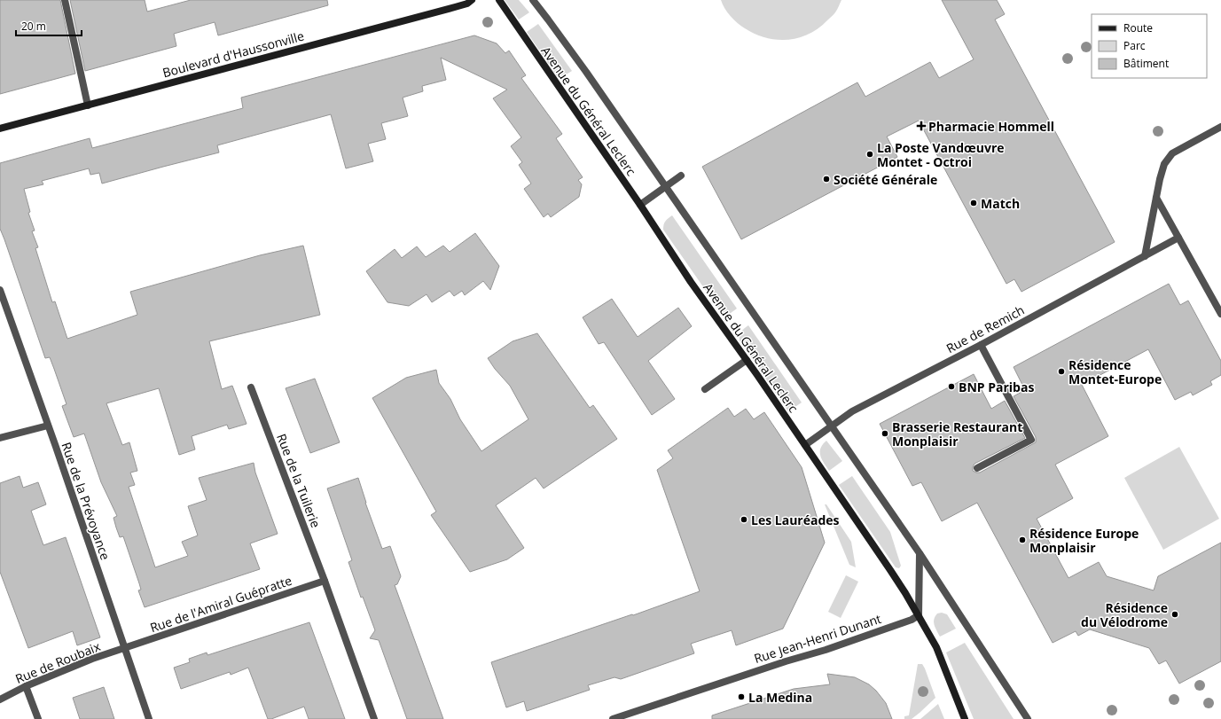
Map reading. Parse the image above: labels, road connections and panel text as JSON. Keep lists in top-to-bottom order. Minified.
{"streets":{"street":["Boulevard d'Haussonville","Avenue du Général Leclerc","Rue de Remich","Rue de la Tuilerie","Rue de la Prévoyance","Rue de l'Amiral Guépratte","Rue Jean-Henri Dunant","Rue de Roubaix"]},"crossings":[["Avenue du Général Leclerc","Rue de Remich"],["Avenue du Général Leclerc","Rue Jean-Henri Dunant"],["Rue de la Tuilerie","Rue de l'Amiral Guépratte"],["Rue de la Prévoyance","Rue de l'Amiral Guépratte"],["Rue de la Prévoyance","Rue de Roubaix"],["Rue de l'Amiral Guépratte","Rue de Roubaix"]],"places":{"health":["Pharmacie Hommell"],"other":["La Poste Vandœuvre Montet - Octroi","Société Générale","Match","Résidence Montet-Europe","BNP Paribas","Brasserie Restaurant Monplaisir","Les Lauréades","Résidence Europe Monplaisir","Résidence du Vélodrome","La Medina"]},"legend":["Route","Parc","Bâtiment"],"scale_bar":"20 m"}
